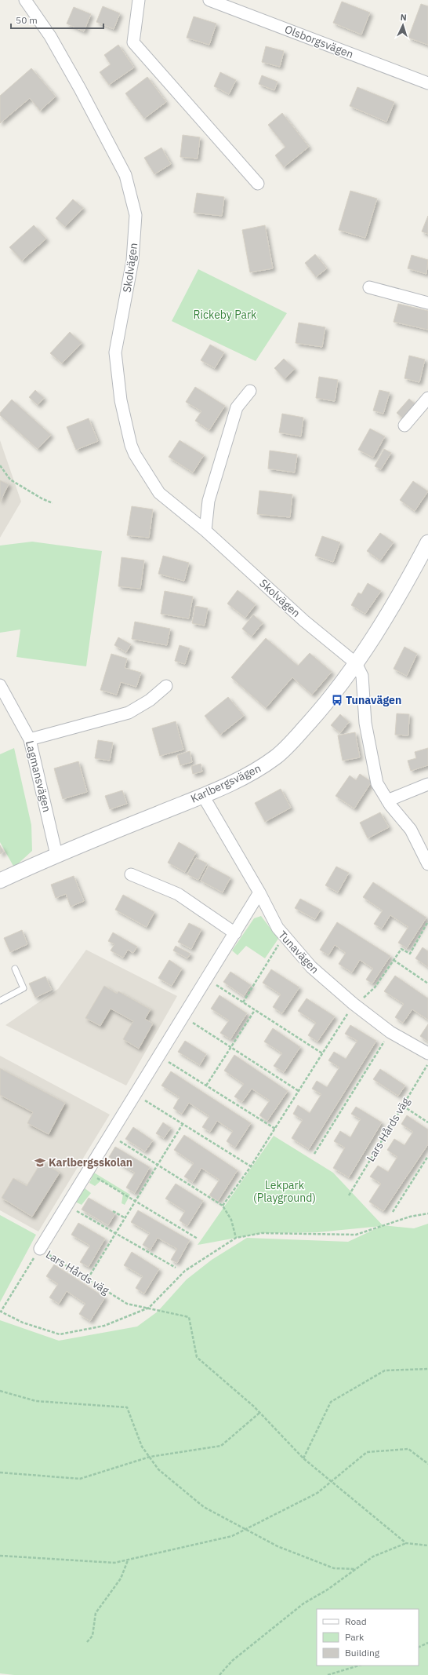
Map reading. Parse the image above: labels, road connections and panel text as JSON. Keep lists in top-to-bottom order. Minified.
{"streets":{"street":["Olsborgsvägen","Skolvägen","Lagmansvägen","Karlbergsvägen","Tunavägen","Lars Hårds väg"]},"crossings":[["Skolvägen","Karlbergsvägen"],["Lagmansvägen","Karlbergsvägen"],["Karlbergsvägen","Tunavägen"],["Tunavägen","Lars Hårds väg"]],"parks":["Rickeby Park","Lekpark (Playground)"],"places":{"bus stop":["Tunavägen"],"school or university":["Karlbergsskolan"]},"legend":["Road","Park","Building"],"scale_bar":"50 m","north":"top"}
